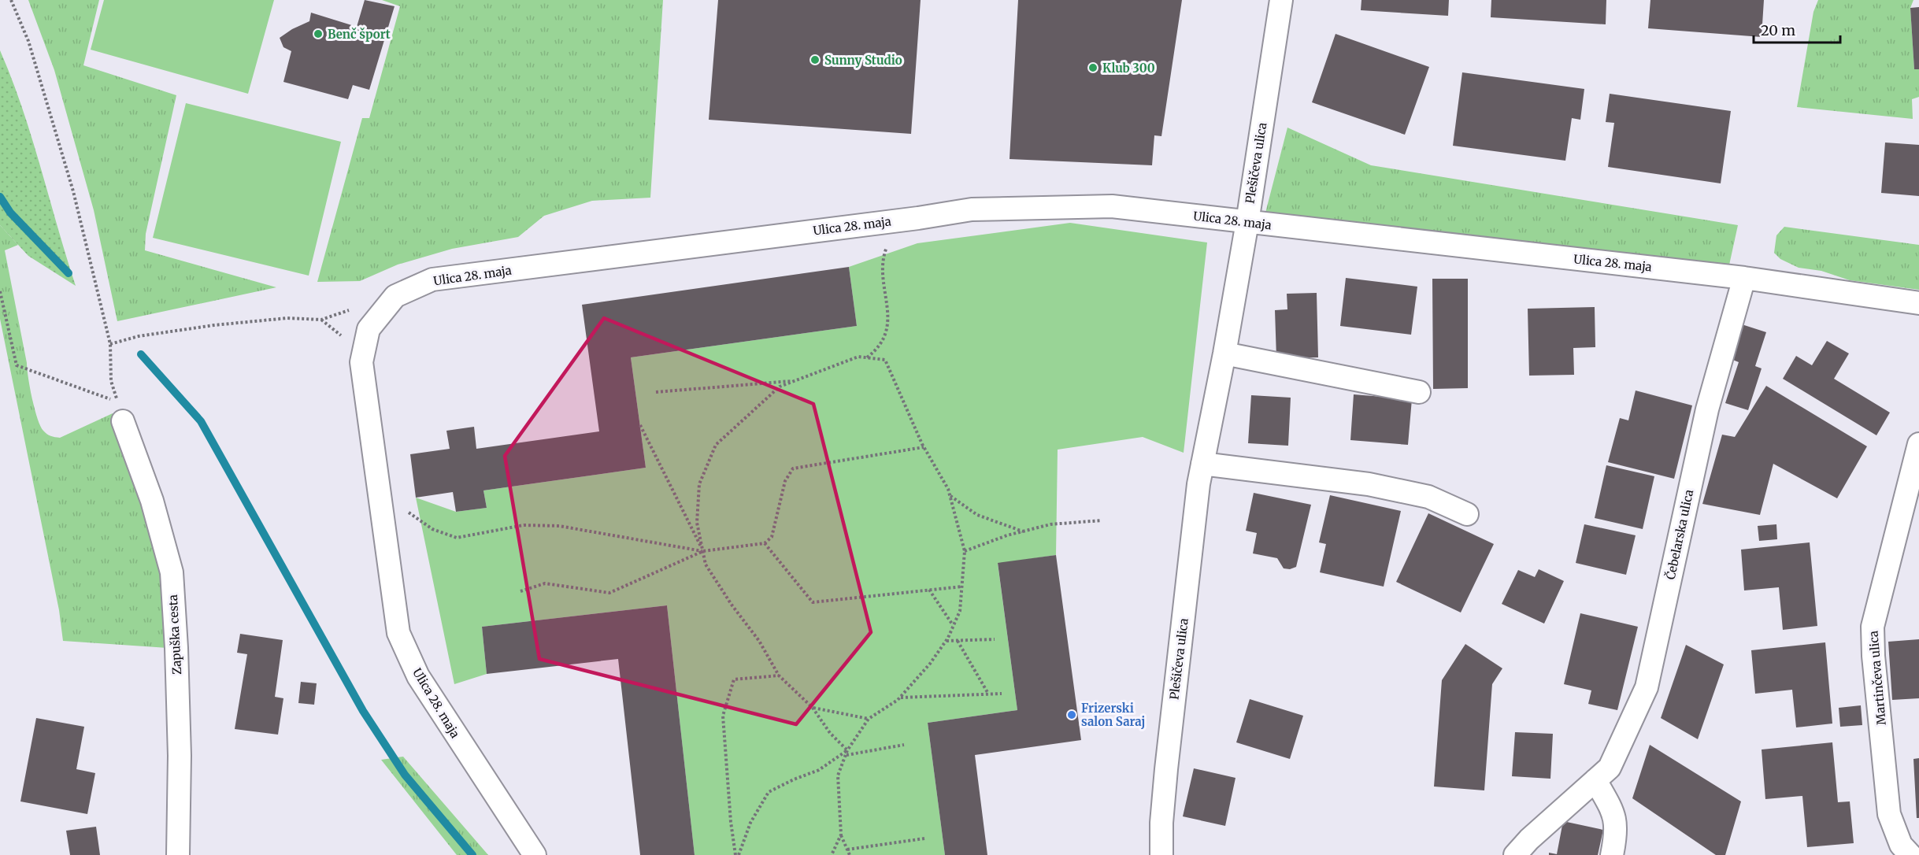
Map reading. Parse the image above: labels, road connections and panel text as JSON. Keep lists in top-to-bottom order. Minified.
{"streets":{"street":["Plešičeva ulica","Ulica 28. maja","Čebelarska ulica","Zapuška cesta","Martinčeva ulica"]},"crossings":[["Plešičeva ulica","Ulica 28. maja"],["Ulica 28. maja","Čebelarska ulica"]],"places":["Benč šport","Sunny Studio","Klub 300","Frizerski salon Saraj"],"scale_bar":"20 m"}
